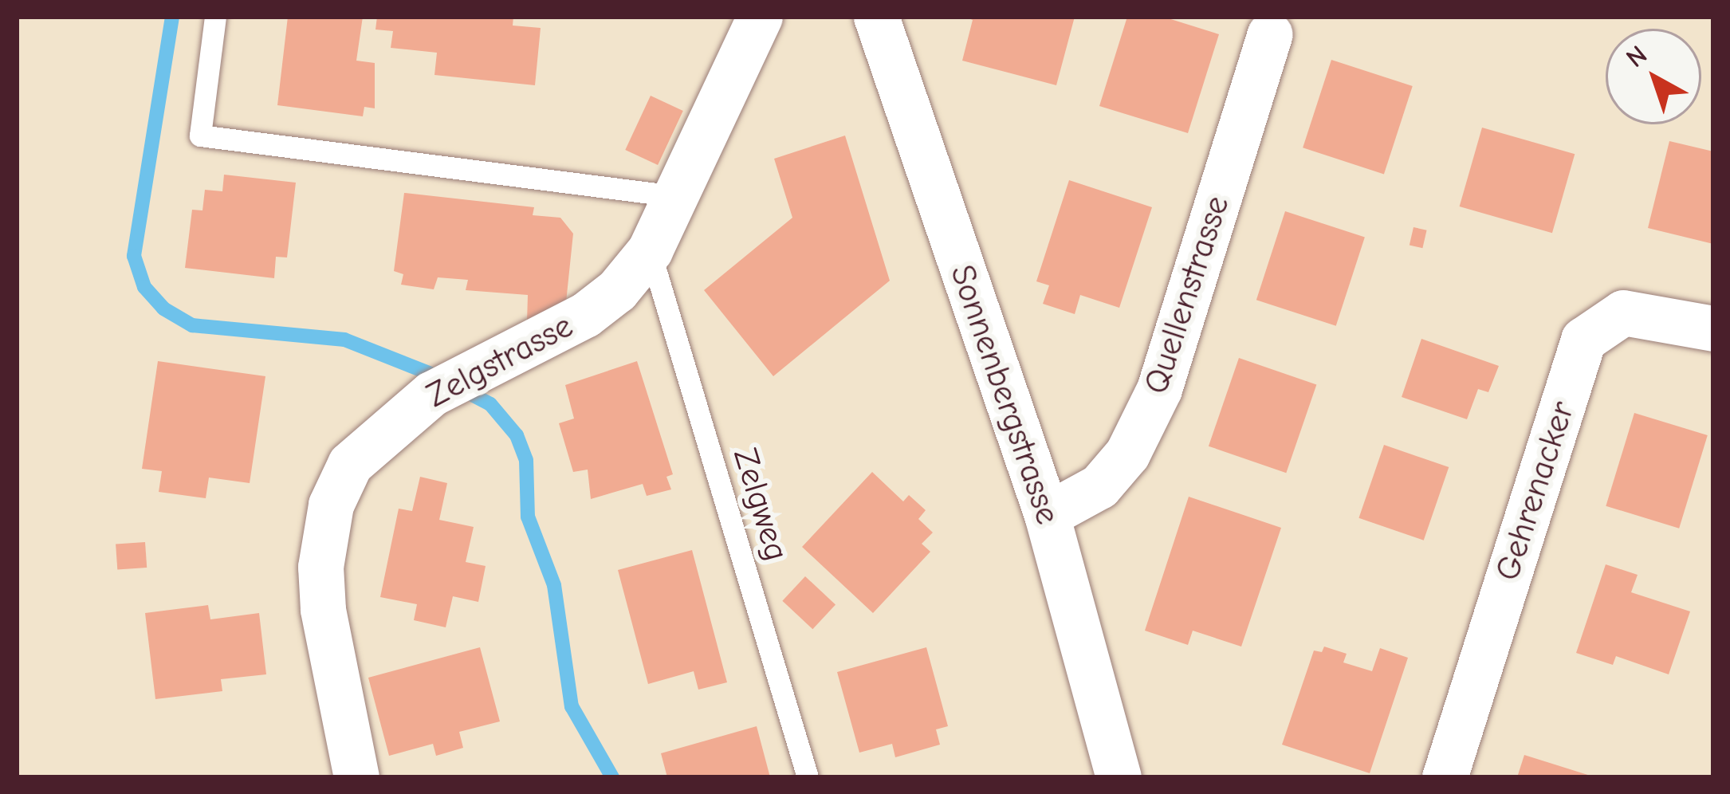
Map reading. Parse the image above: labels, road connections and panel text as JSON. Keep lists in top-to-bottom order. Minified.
{"streets":{"street":["Quellenstrasse","Zelgstrasse","Sonnenbergstrasse","Gehrenacker"],"lane":["Zelgweg"]},"crossings":[["Quellenstrasse","Sonnenbergstrasse"],["Zelgstrasse","Zelgweg"]],"north":"top left"}
